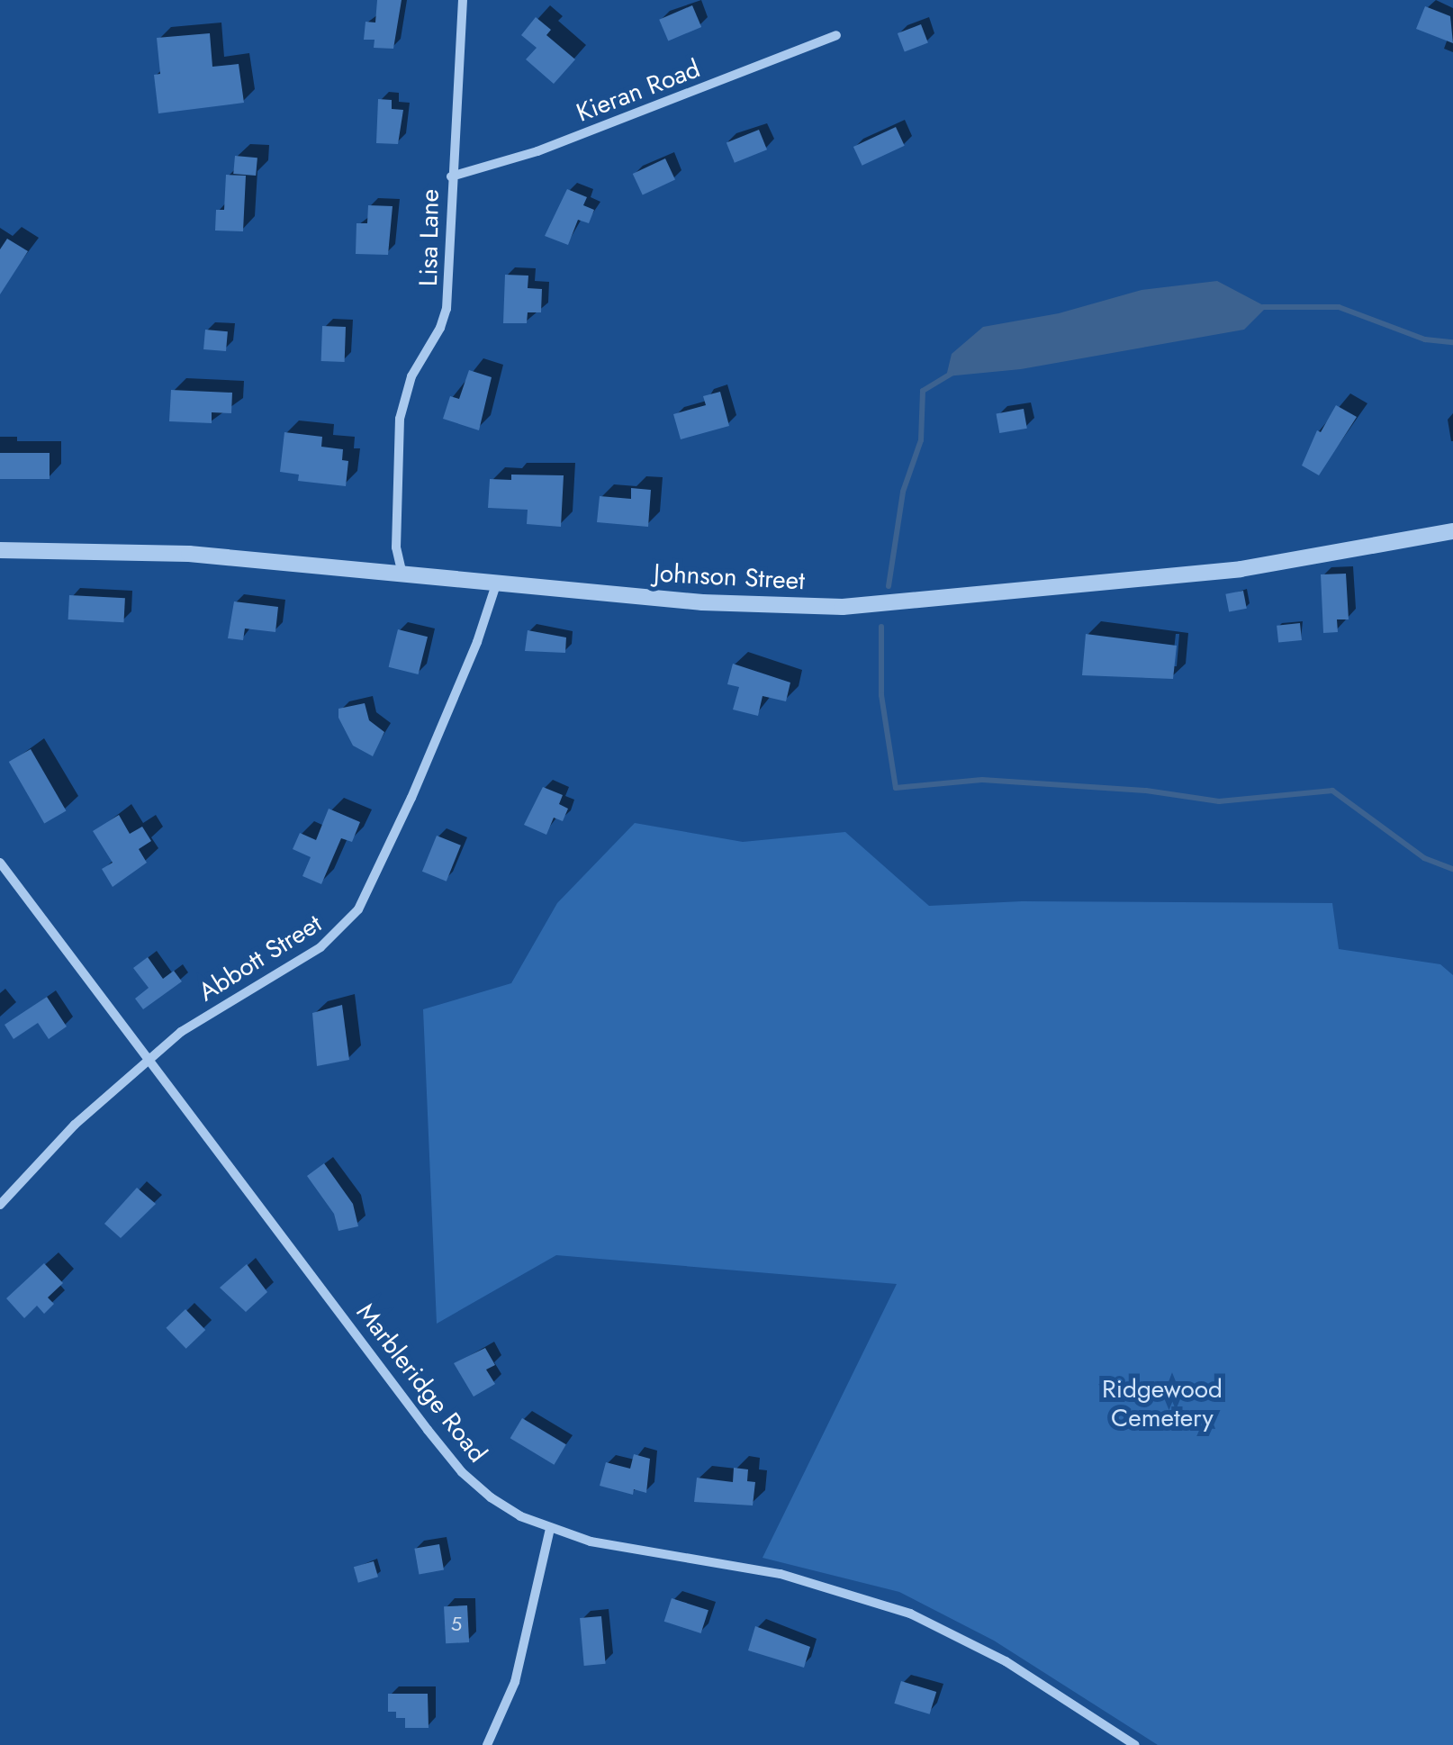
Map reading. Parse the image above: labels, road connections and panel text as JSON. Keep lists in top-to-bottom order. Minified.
{"streets":{"street":["Kieran Road","Lisa Lane","Johnson Street","Abbott Street","Marbleridge Road"]},"crossings":[["Kieran Road","Lisa Lane"],["Lisa Lane","Johnson Street"],["Johnson Street","Abbott Street"],["Abbott Street","Marbleridge Road"]],"parks":["Ridgewood Cemetery"],"house_numbers":["5"]}
